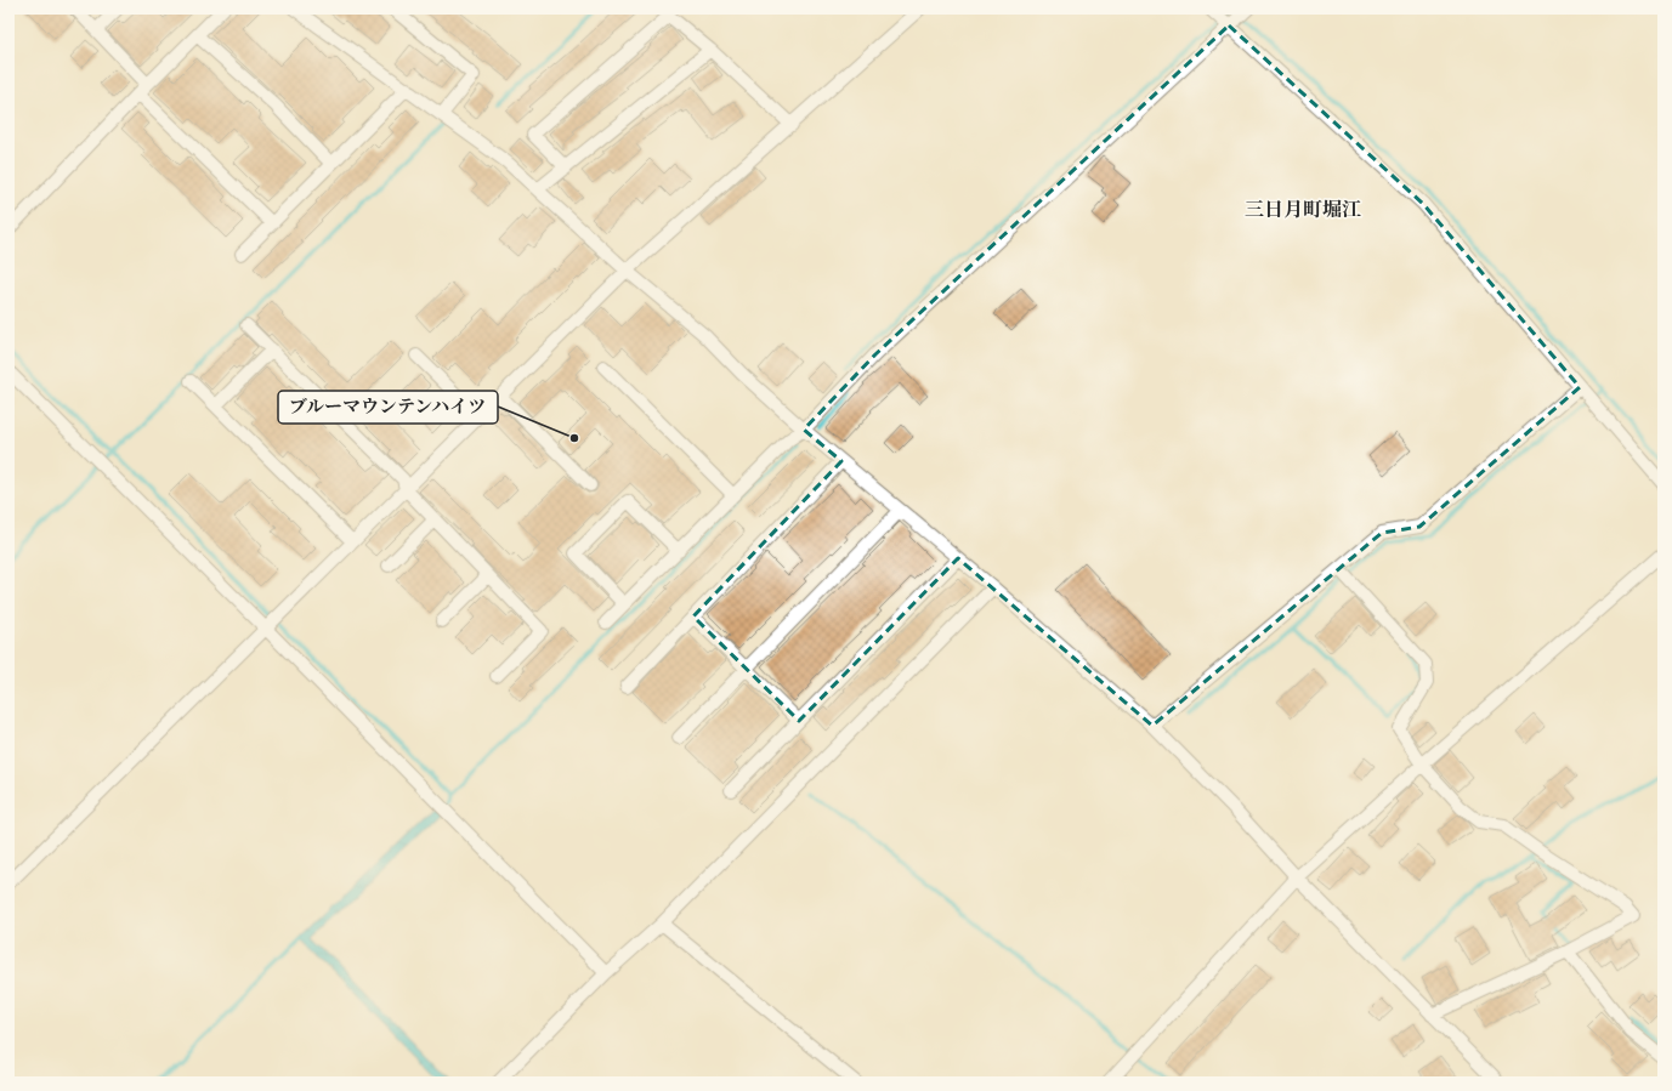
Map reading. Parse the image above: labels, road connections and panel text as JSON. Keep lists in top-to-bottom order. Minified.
{"districts":["三日月町堀江"],"places":["ブルーマウンテンハイツ"]}
